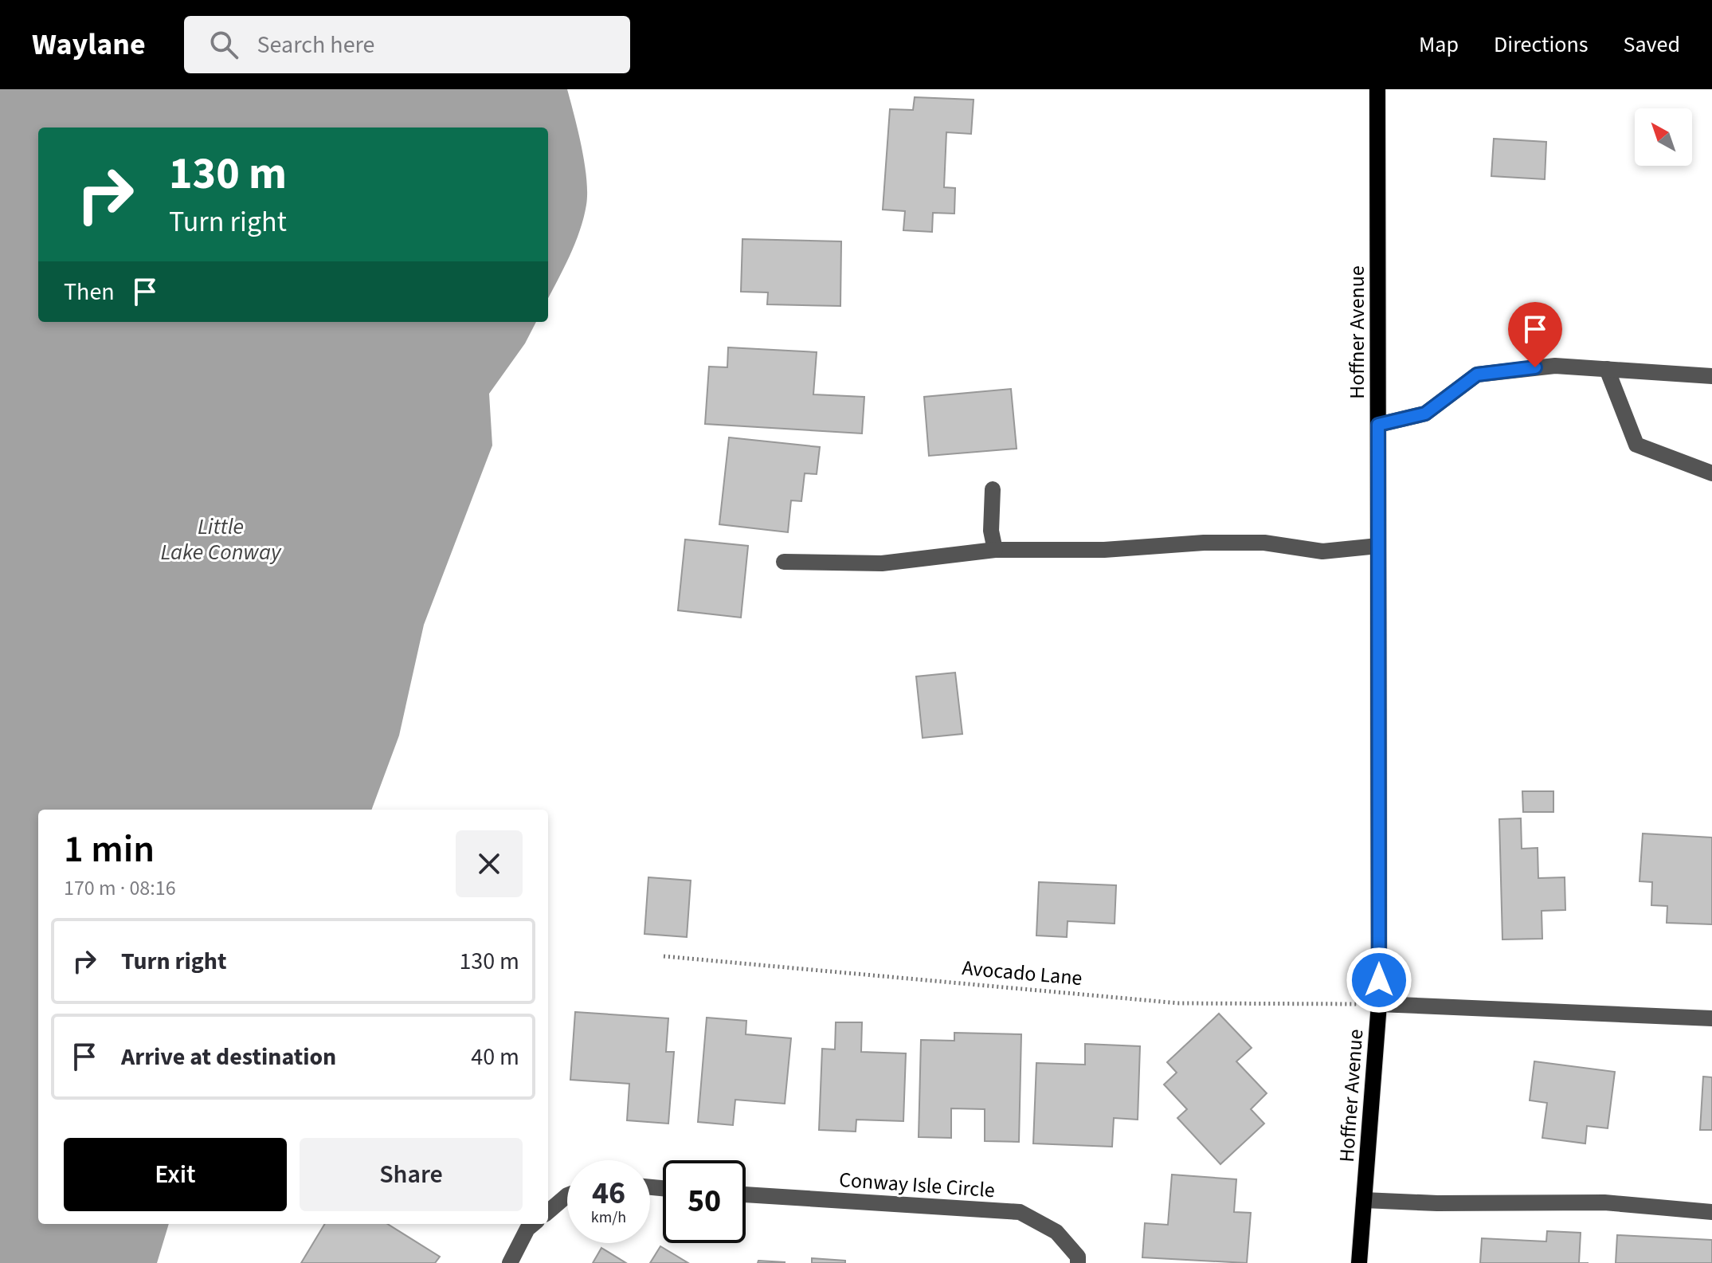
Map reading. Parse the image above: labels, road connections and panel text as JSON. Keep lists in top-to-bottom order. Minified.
{"streets":{"main road":["Hoffner Avenue"],"street":["Conway Isle Circle"],"path":["Avocado Lane"]},"crossings":[["Hoffner Avenue","Avocado Lane"]],"water":["Little Lake Conway"],"north":"top left","page":{"header":"Waylane","search":"Search here","nav":["Map","Directions","Saved"],"turn":["130 m","Turn right"],"then":"Then","heading":["1 min","170 m · 08:16"],"list":[{"name":"Turn right","value":"130 m"},{"name":"Arrive at destination","value":"40 m"}],"buttons":["Exit","Share"],"speed":"46 km/h","limit":"50"}}
